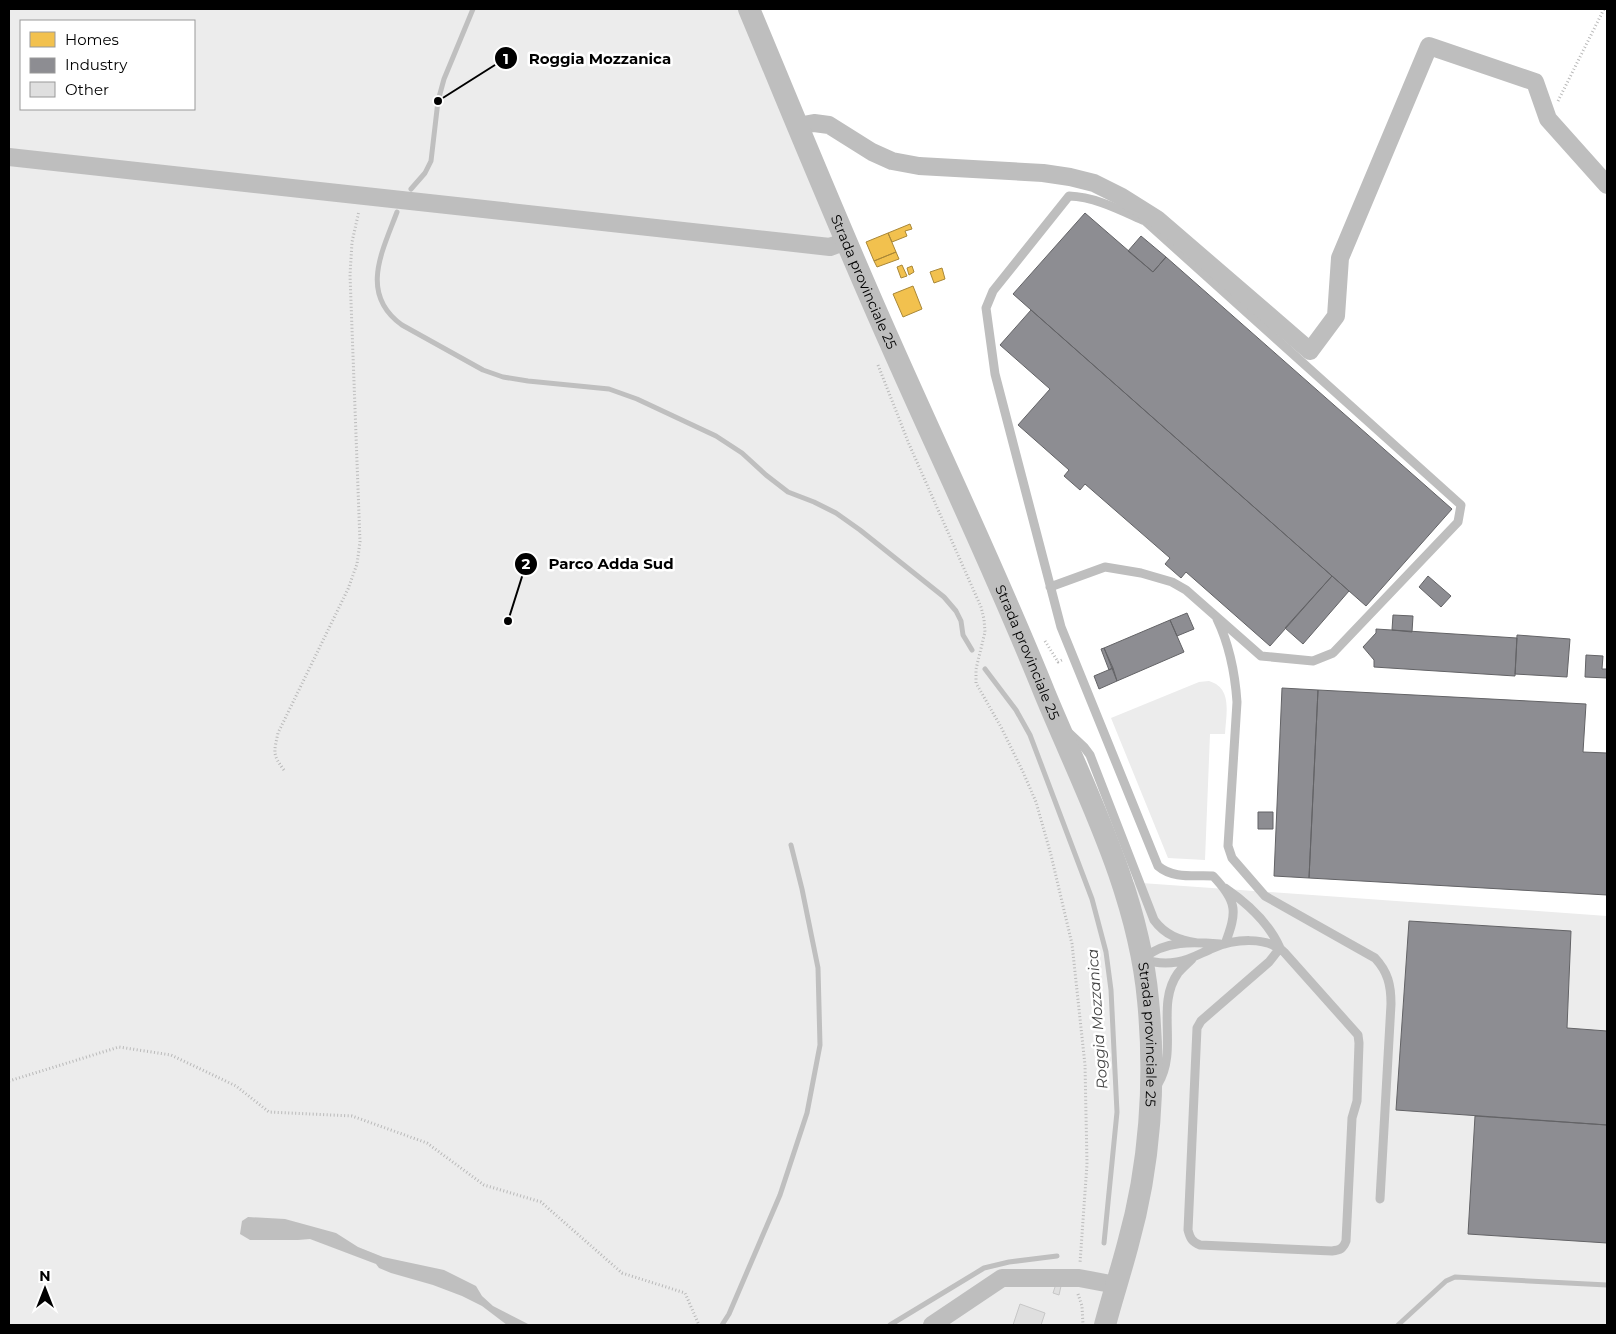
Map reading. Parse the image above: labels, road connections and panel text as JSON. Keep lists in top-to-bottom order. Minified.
{"streets":{"street":["Strada provinciale 25"]},"water":["Roggia Mozzanica"],"places":["Roggia Mozzanica","Parco Adda Sud"],"legend":["Homes","Industry","Other"],"north":"top"}
